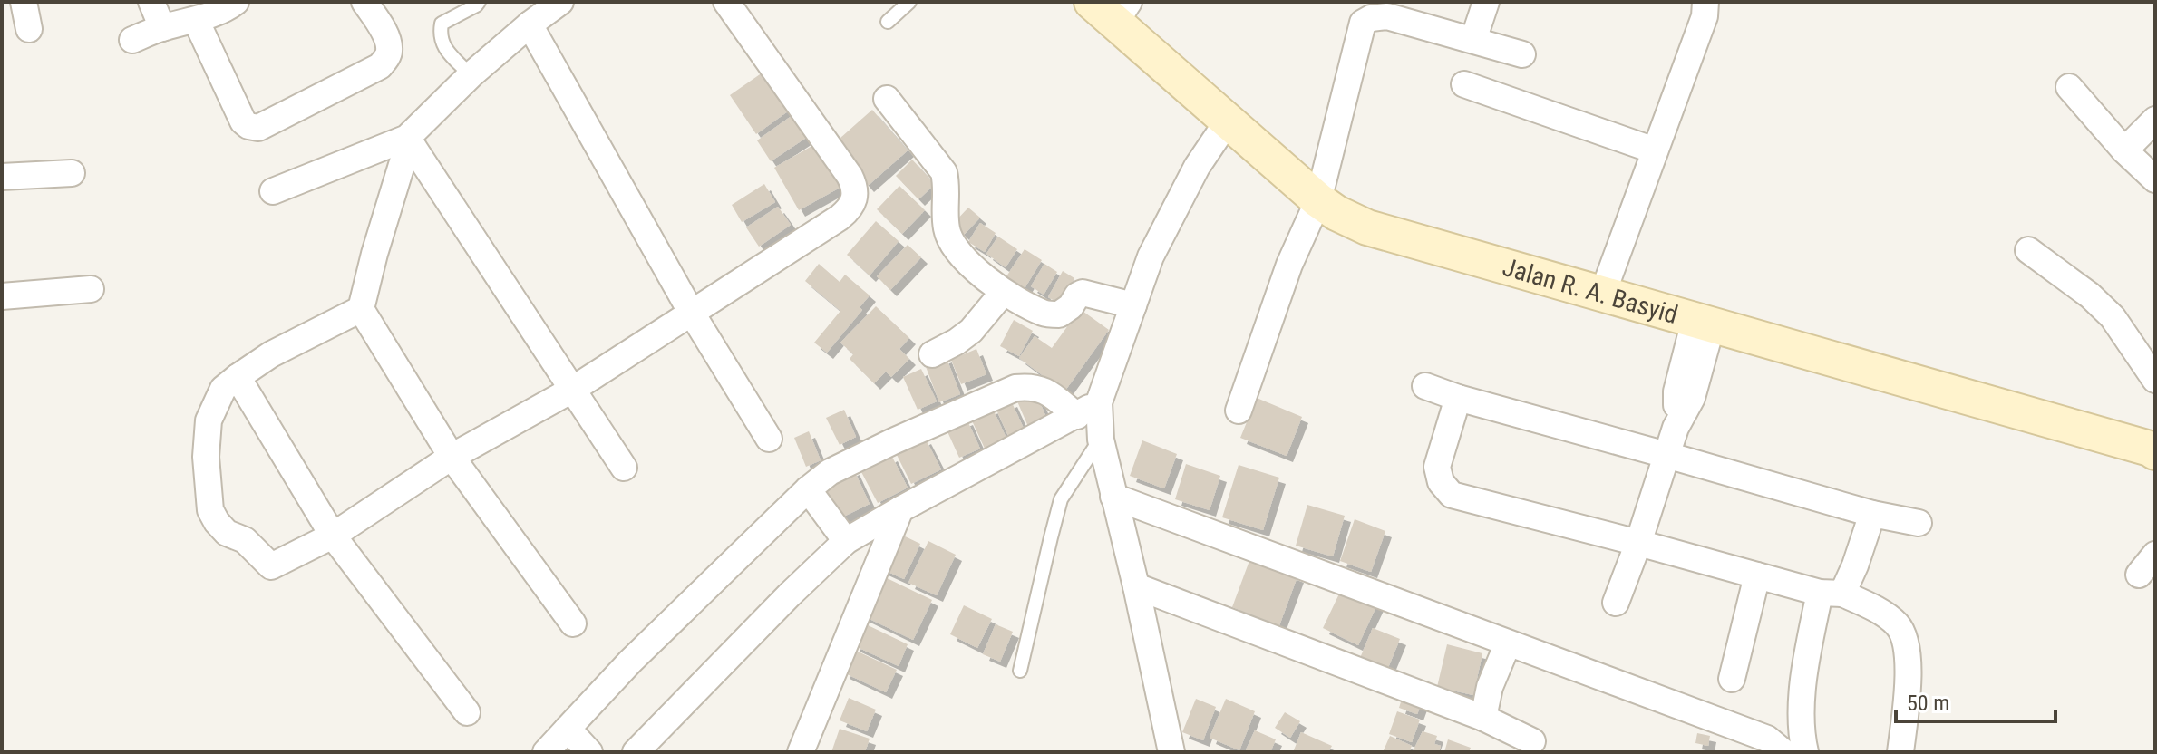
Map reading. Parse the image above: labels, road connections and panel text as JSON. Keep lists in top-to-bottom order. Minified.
{"streets":{"main road":["Jalan R. A. Basyid"]},"scale_bar":"50 m"}
